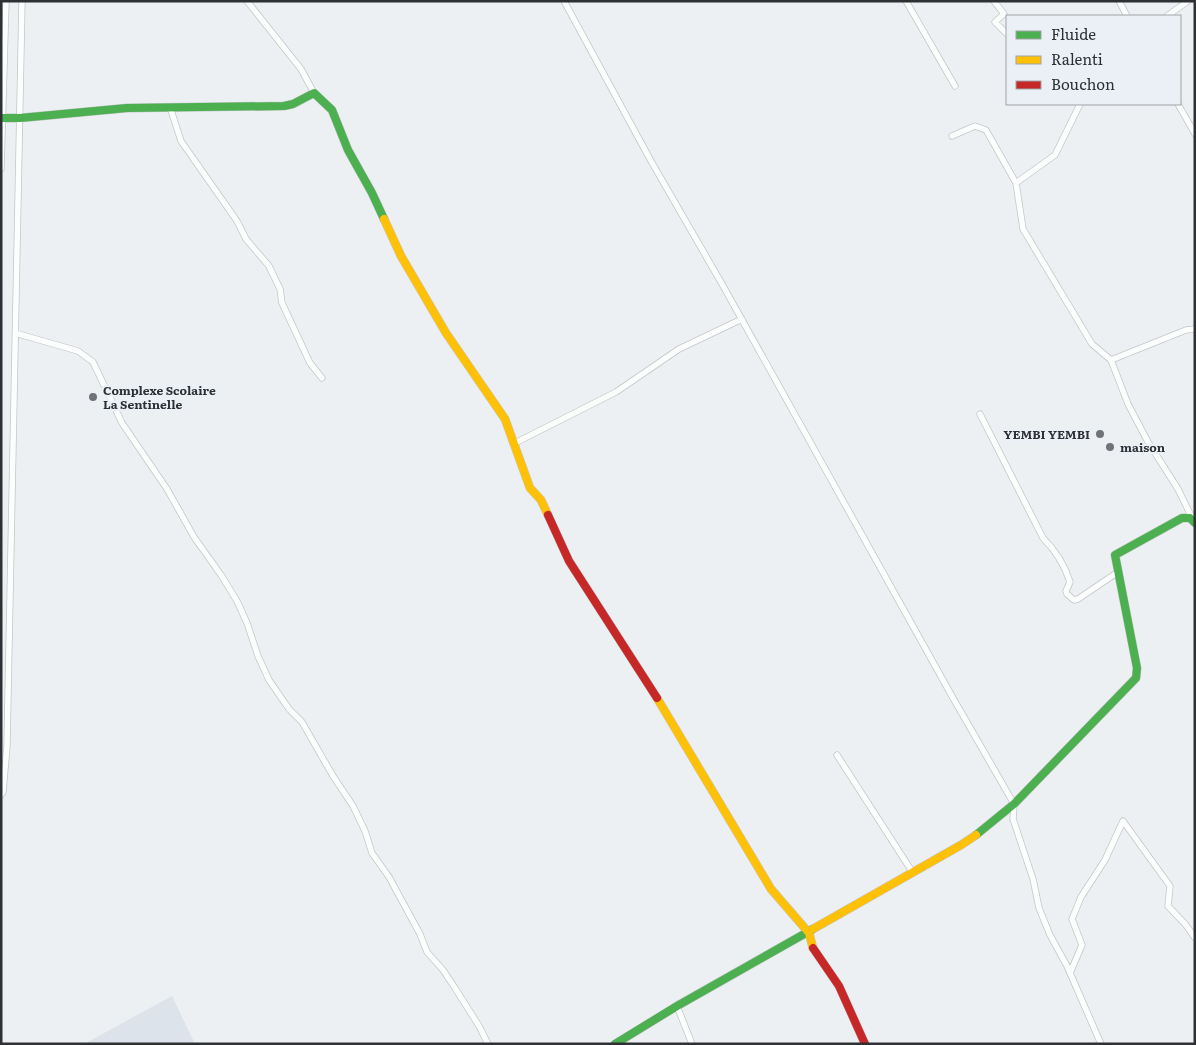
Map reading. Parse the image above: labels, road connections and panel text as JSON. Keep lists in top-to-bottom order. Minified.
{"places":["Complexe Scolaire La Sentinelle","YEMBI YEMBI","maison"],"legend":["Fluide","Ralenti","Bouchon"]}
